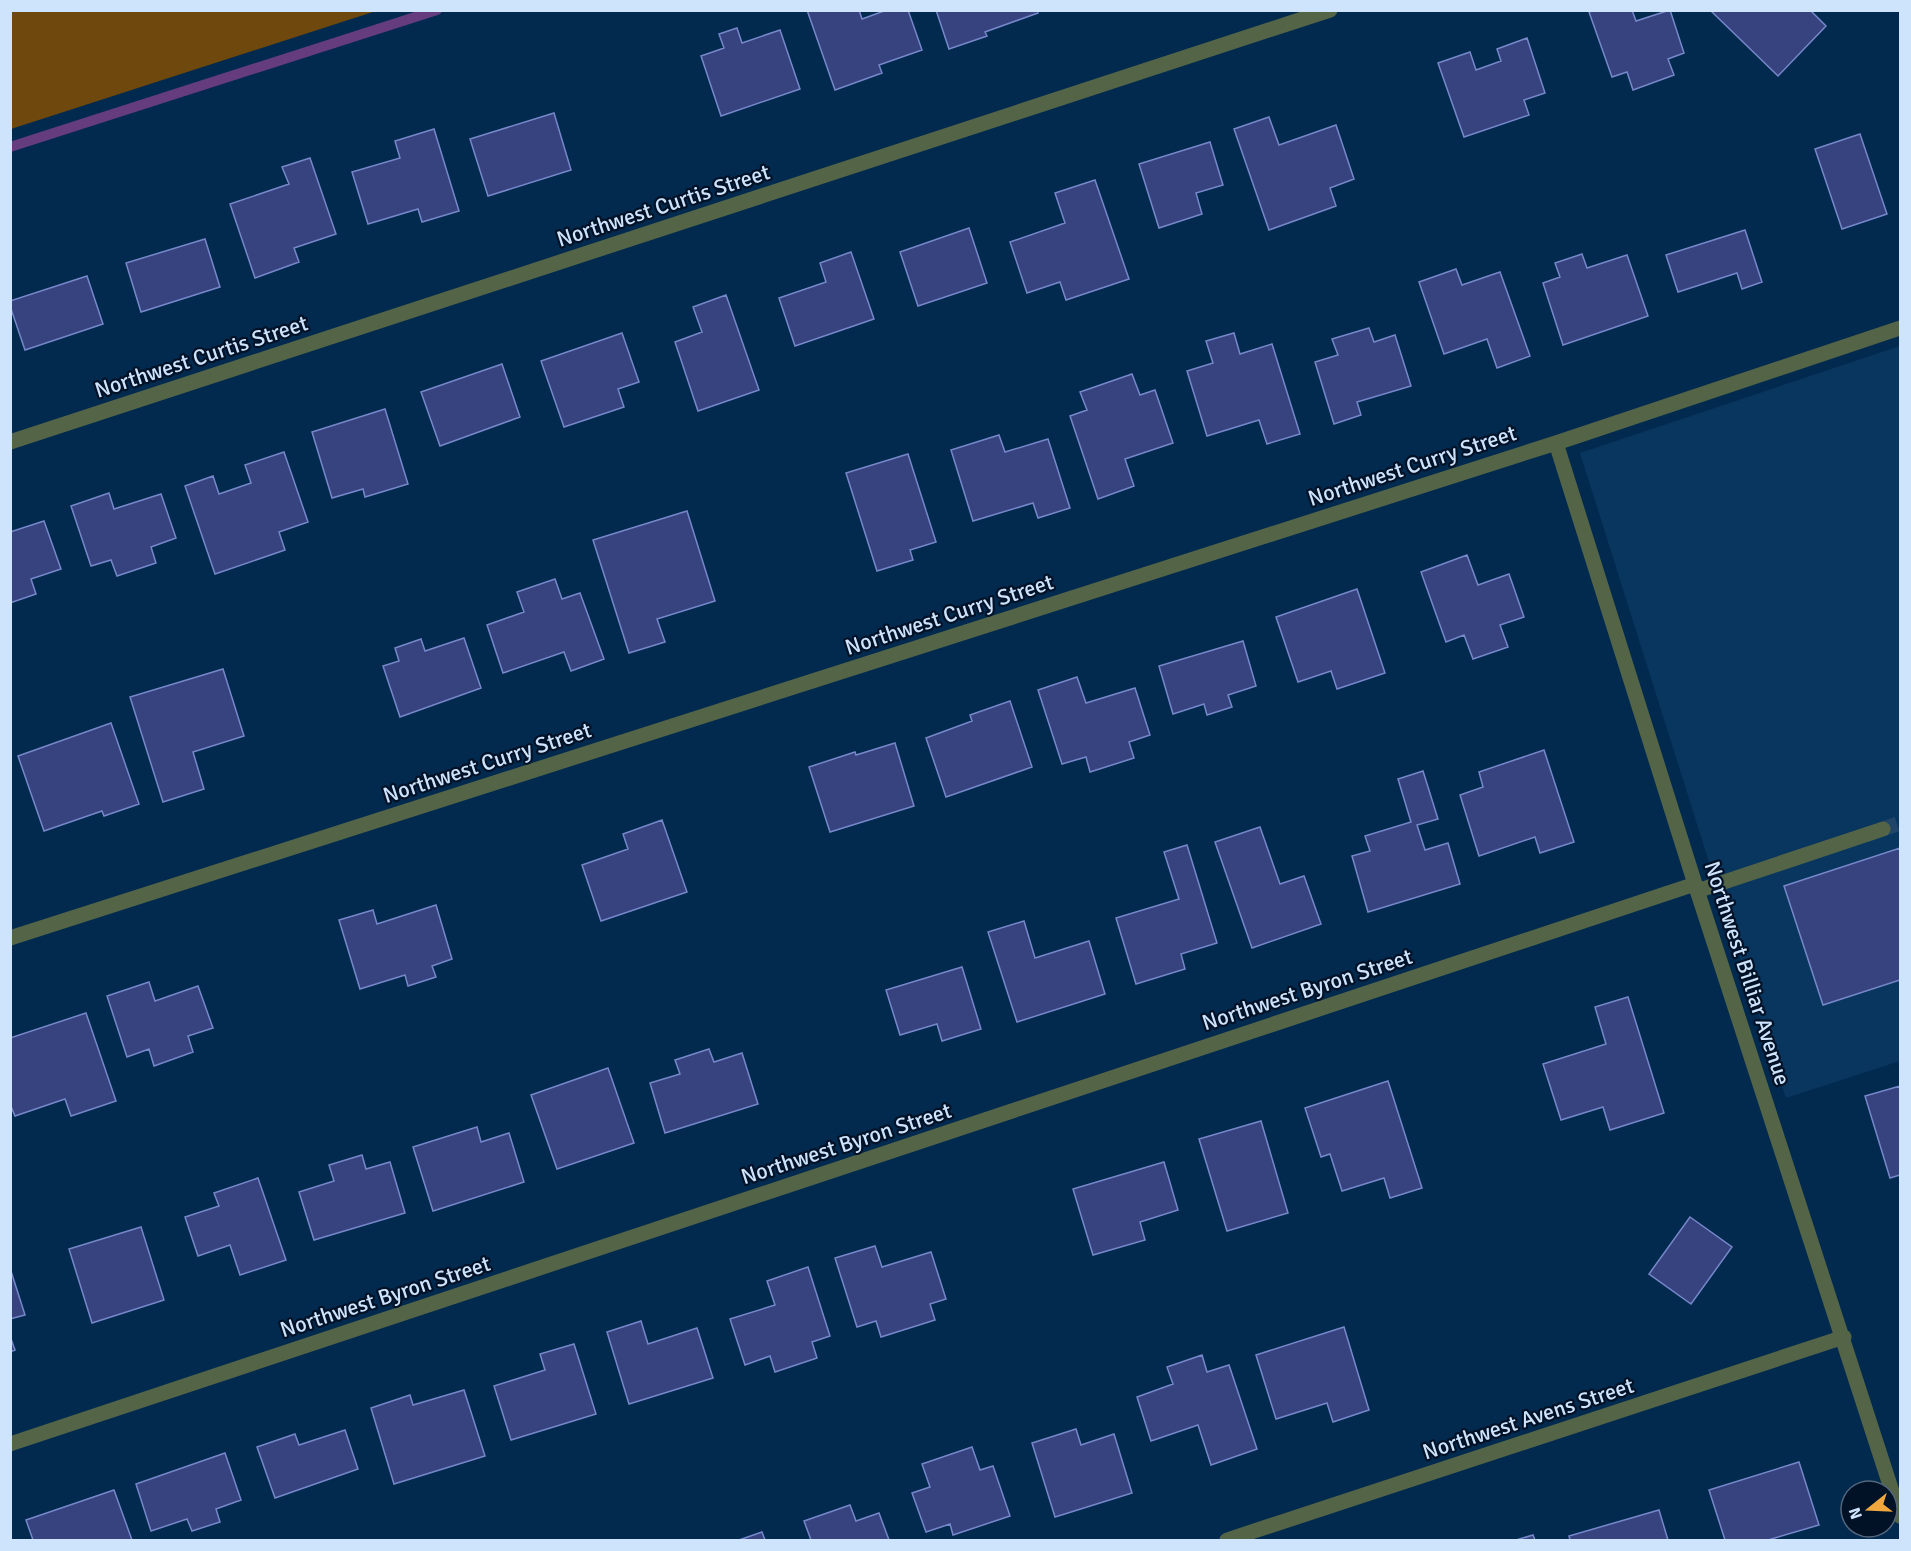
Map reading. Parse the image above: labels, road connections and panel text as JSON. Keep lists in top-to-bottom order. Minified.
{"streets":{"street":["Northwest Curtis Street","Northwest Curry Street","Northwest Billiar Avenue","Northwest Byron Street","Northwest Avens Street"]},"crossings":[["Northwest Curry Street","Northwest Billiar Avenue"],["Northwest Billiar Avenue","Northwest Byron Street"],["Northwest Billiar Avenue","Northwest Avens Street"]],"north":"left"}
